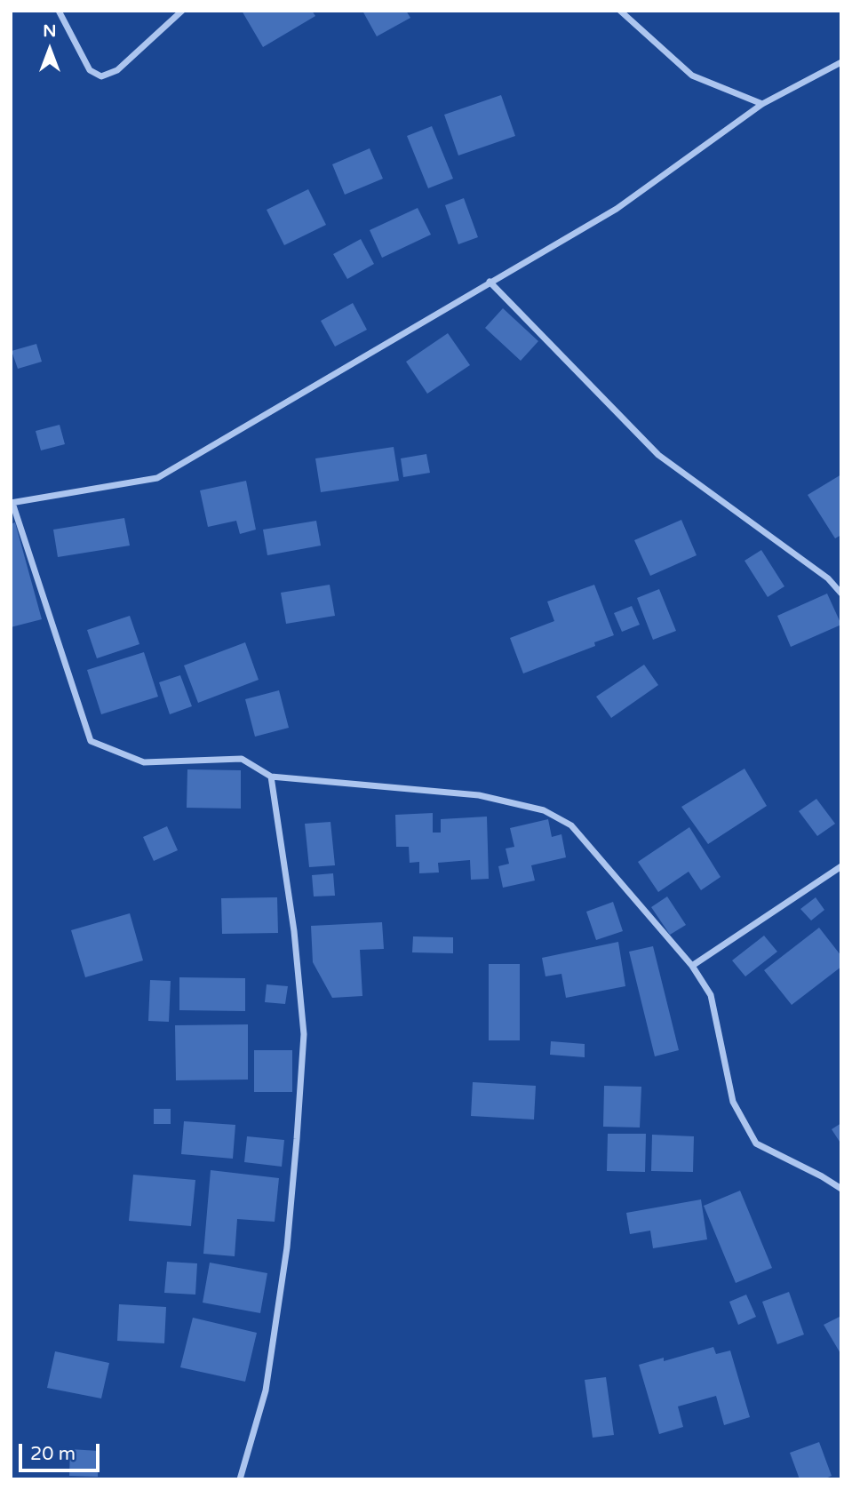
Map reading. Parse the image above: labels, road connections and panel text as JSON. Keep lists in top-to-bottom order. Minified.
{"scale_bar":"20 m","north":"top"}
